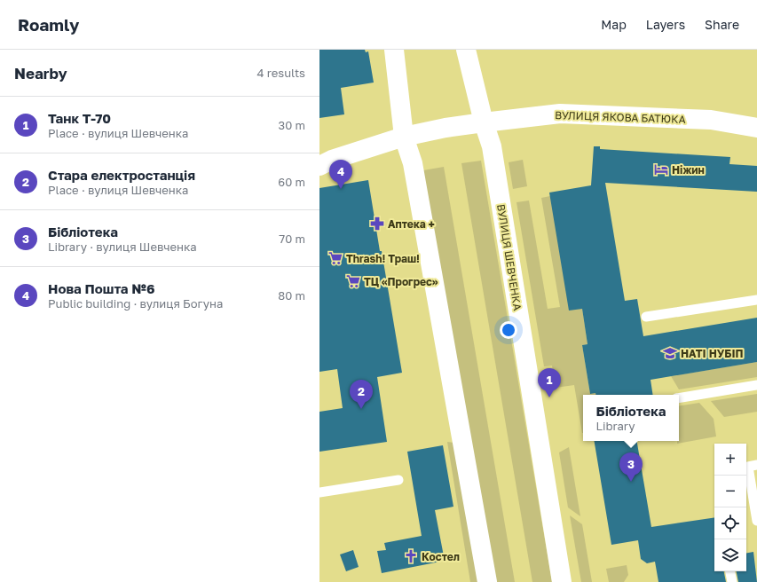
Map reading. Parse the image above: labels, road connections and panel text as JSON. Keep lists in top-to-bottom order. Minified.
{"streets":{"main road":["ВУЛИЦЯ ЯКОВА БАТЮКА","ВУЛИЦЯ ШЕВЧЕНКА"]},"crossings":[["ВУЛИЦЯ ЯКОВА БАТЮКА","ВУЛИЦЯ ШЕВЧЕНКА"]],"places":{"hotel":["Ніжин"],"pharmacy":["Аптека +"],"supermarket":["Thrash! Траш!","ТЦ «Прогрес»"],"school or university":["НАТІ НУБІП"],"church":["Костел"]},"page":{"header":"Roamly","nav":["Map","Layers","Share"],"heading":["Nearby","4 results"],"list":[{"mark":"1","name":"Танк Т-70","note":"Place · вулиця Шевченка","value":"30 m"},{"mark":"2","name":"Cтара електростанція","note":"Place · вулиця Шевченка","value":"60 m"},{"mark":"3","name":"Бібліотека","note":"Library · вулиця Шевченка","value":"70 m"},{"mark":"4","name":"Нова Пошта №6","note":"Public building · вулиця Богуна","value":"80 m"}],"pins":["4","1","2","3"],"popup":["Бібліотека","Library"],"map_buttons":["+","−"]}}
